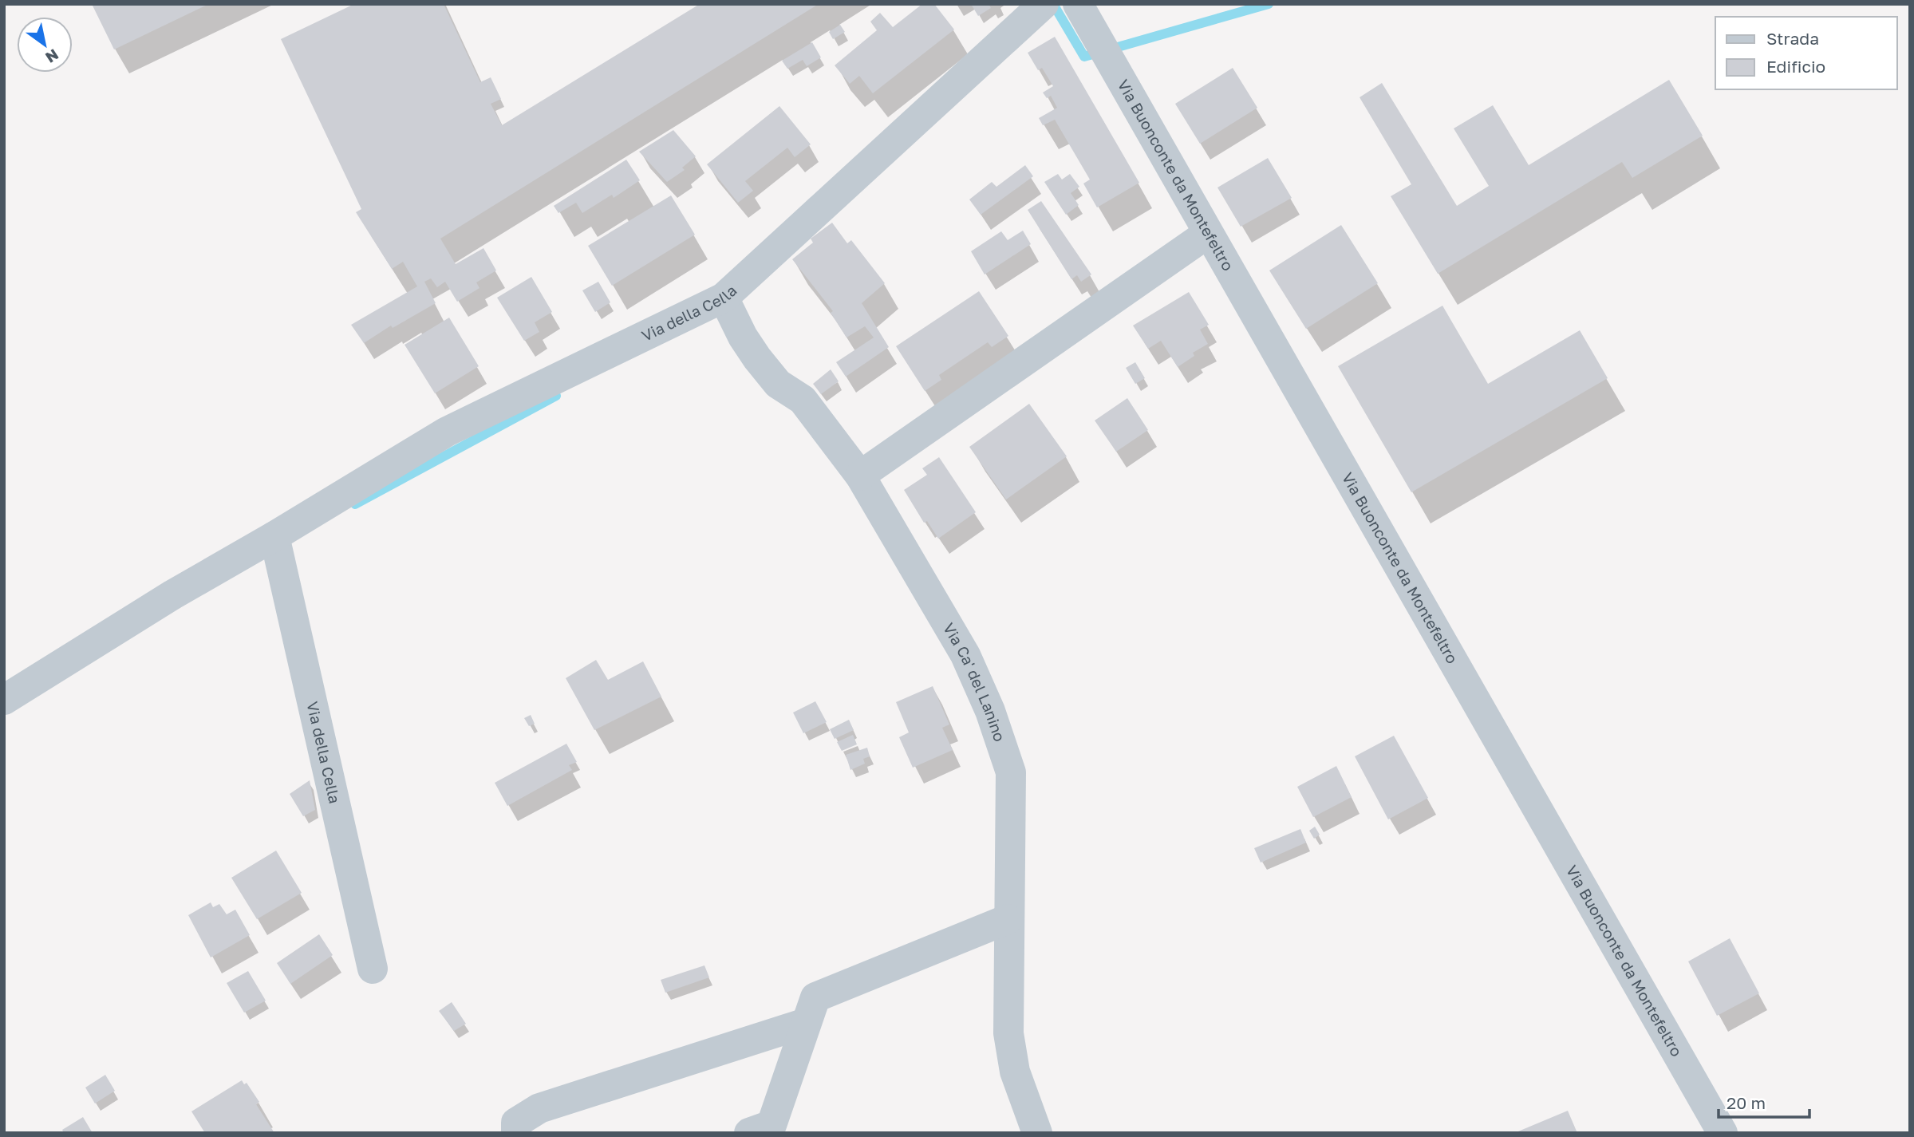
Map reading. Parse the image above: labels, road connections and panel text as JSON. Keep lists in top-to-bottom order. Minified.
{"streets":{"street":["Via Buonconte da Montefeltro","Via della Cella","Via Ca' del Lanino"]},"crossings":[["Via della Cella","Via Ca' del Lanino"]],"legend":["Strada","Edificio"],"scale_bar":"20 m","north":"bottom right"}
